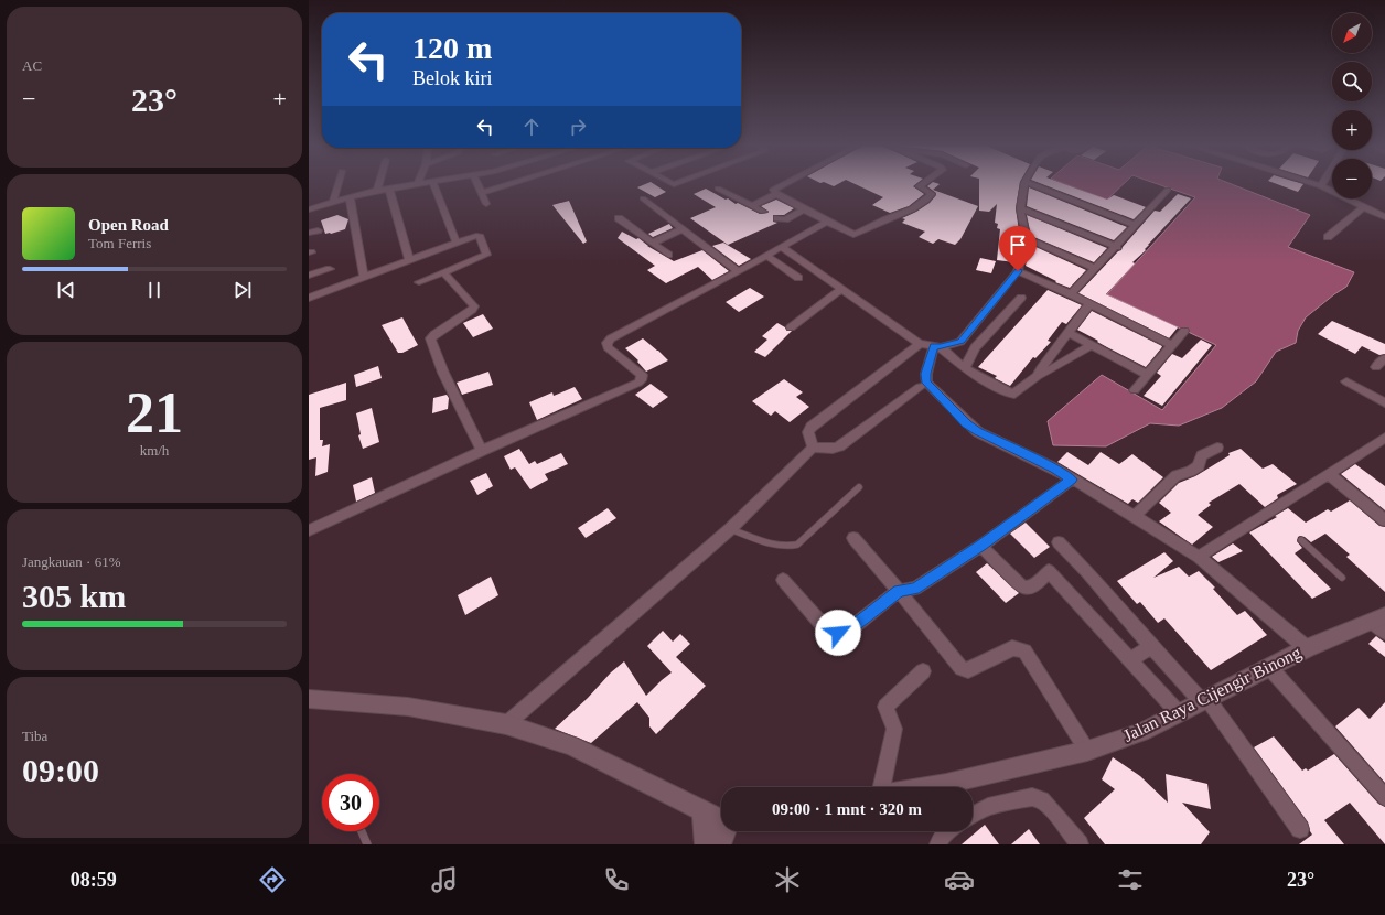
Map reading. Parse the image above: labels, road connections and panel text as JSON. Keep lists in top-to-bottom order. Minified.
{"streets":{"street":["Jalan Raya Cijengir Binong"]},"north":"bottom left","page":{"tile":["AC",["21","km/h"],["Jangkauan · 61%","305 km"],["Tiba","09:00"]],"map_buttons":["+","−"],"turn":["120 m","Belok kiri"],"heat":["−","23°","+"],"song":["Open Road","Tom Ferris"],"limit":"30","trip":"09:00 · 1 mnt · 320 m","tabs":["08:59","23°"]}}
